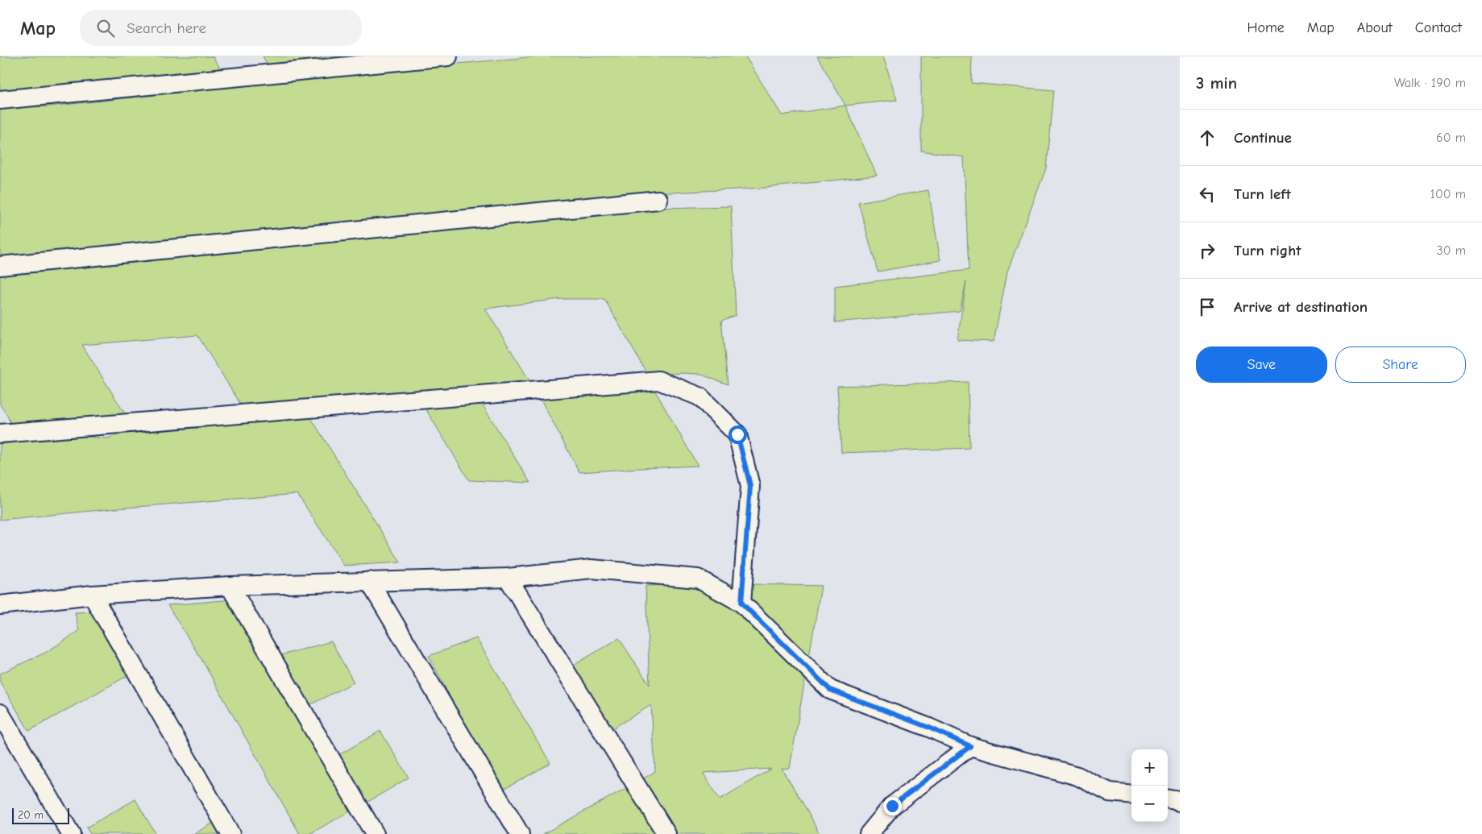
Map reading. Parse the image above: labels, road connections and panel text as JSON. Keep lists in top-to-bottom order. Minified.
{"scale_bar":"20 m","page":{"header":"Map","search":"Search here","nav":["Home","Map","About","Contact"],"heading":["3 min","Walk · 190 m"],"list":[["Continue","60 m"],["Turn left","100 m"],["Turn right","30 m"],"Arrive at destination"],"buttons":["Save","Share"],"map_buttons":["+","−"],"scale":"20 m"}}
